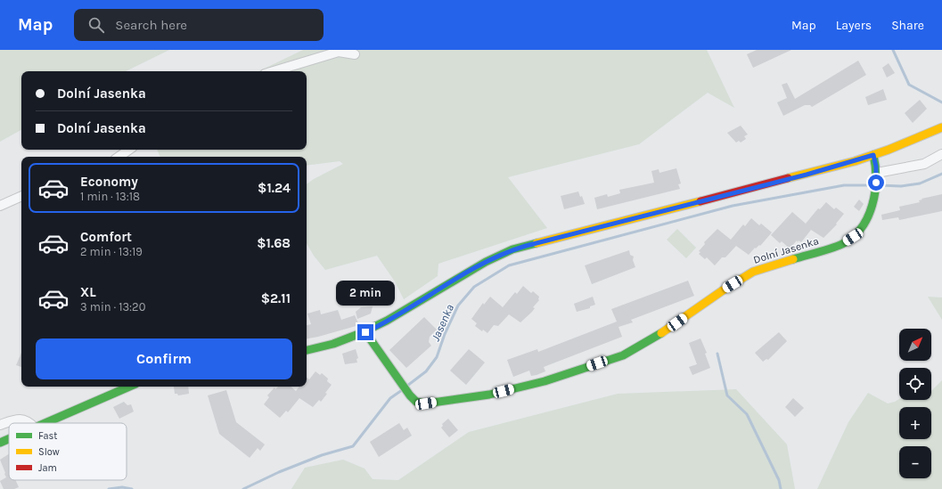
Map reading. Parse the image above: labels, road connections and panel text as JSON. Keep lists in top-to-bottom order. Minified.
{"streets":{"street":["Dolní Jasenka"]},"water":["Jasenka"],"legend":["Fast","Slow","Jam"],"north":"top right","page":{"header":"Map","search":"Search here","nav":["Map","Layers","Share"],"banner":["Dolní Jasenka","Dolní Jasenka"],"list":[{"name":"Economy","note":"1 min · 13:18","value":"$1.24"},{"name":"Comfort","note":"2 min · 13:19","value":"$1.68"},{"name":"XL","note":"3 min · 13:20","value":"$2.11"}],"bubble":"2 min","map_buttons":["+","−"],"buttons":"Confirm"}}
